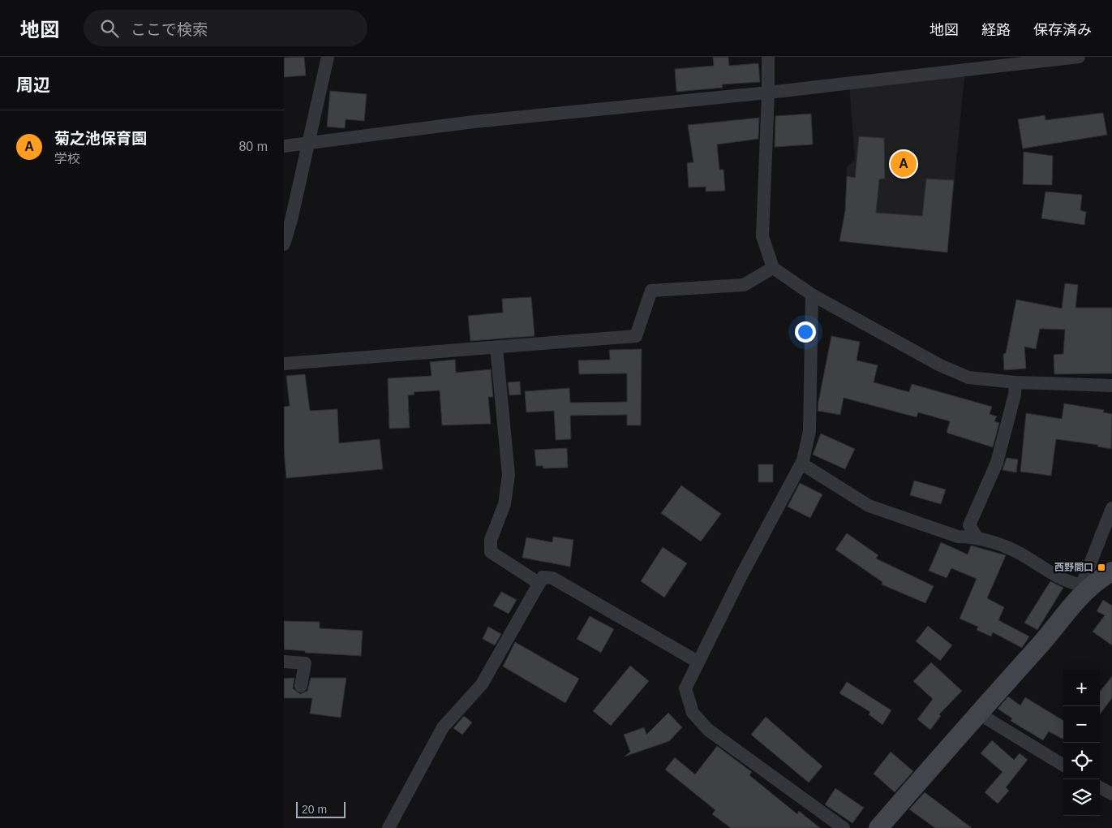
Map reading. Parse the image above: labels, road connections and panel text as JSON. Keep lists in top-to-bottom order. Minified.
{"places":{"transit":["西野間口"]},"scale_bar":"20 m","page":{"header":"地図","search":"ここで検索","nav":["地図","経路","保存済み"],"heading":"周辺","list":[{"mark":"A","name":"菊之池保育園","note":"学校","value":"80 m"}],"pins":"A","map_buttons":["+","−"],"scale":"20 m"}}
